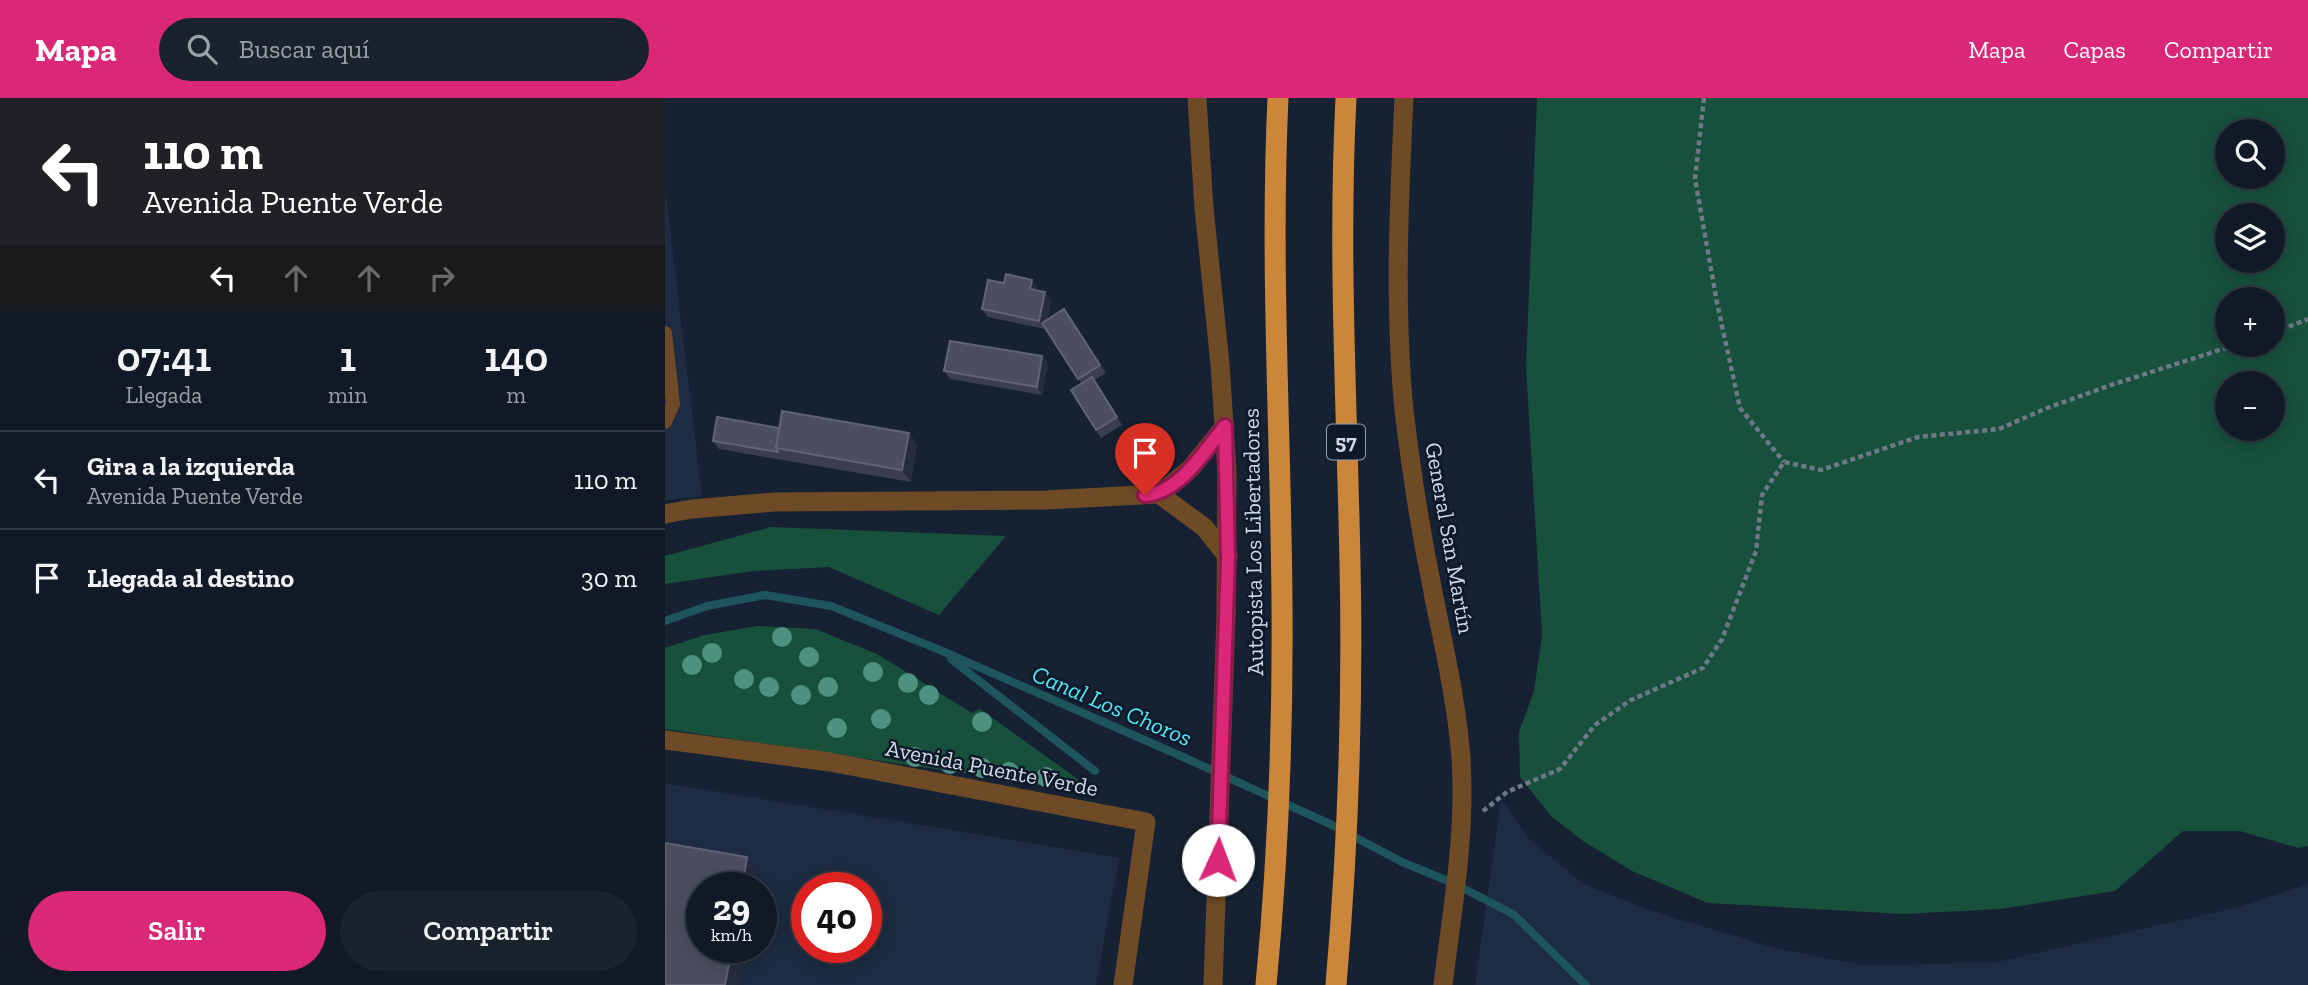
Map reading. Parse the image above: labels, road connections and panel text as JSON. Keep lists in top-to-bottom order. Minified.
{"streets":{"highway":["57","Autopista Los Libertadores"],"street":["General San Martín","Avenida Puente Verde"]},"water":["Canal Los Choros"],"page":{"header":"Mapa","search":"Buscar aquí","nav":["Mapa","Capas","Compartir"],"turn":["110 m","Avenida Puente Verde"],"map_buttons":["+","−"],"eta":["07:41","Llegada","1","min","140","m"],"list":[{"name":"Gira a la izquierda","note":"Avenida Puente Verde","value":"110 m"},{"name":"Llegada al destino","value":"30 m"}],"speed":"29 km/h","limit":"40","buttons":["Salir","Compartir"]}}
